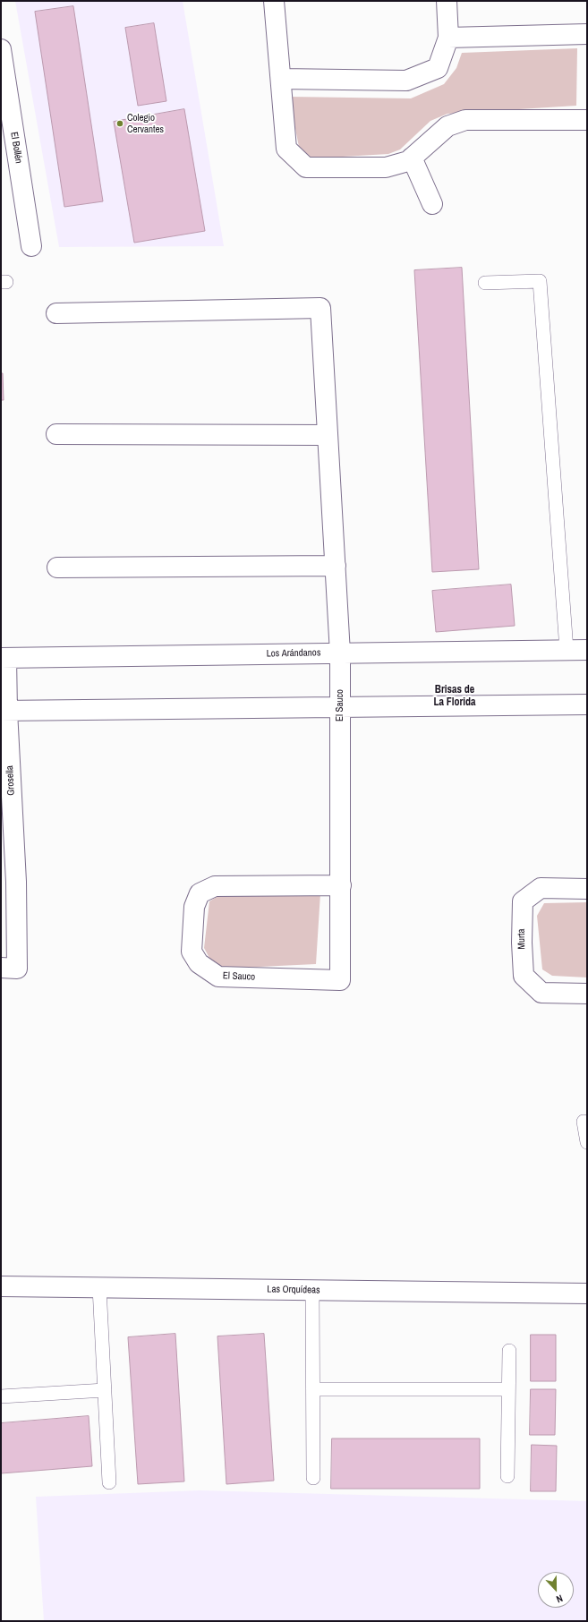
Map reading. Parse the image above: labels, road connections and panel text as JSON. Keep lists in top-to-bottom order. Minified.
{"streets":{"street":["El Bollén","Los Arándanos","El Sauco","Grosella","Murta","Las Orquídeas"]},"crossings":[["Los Arándanos","El Sauco"],["Los Arándanos","Grosella"]],"districts":["Brisas de La Florida"],"places":["Colegio Cervantes"],"north":"bottom"}
